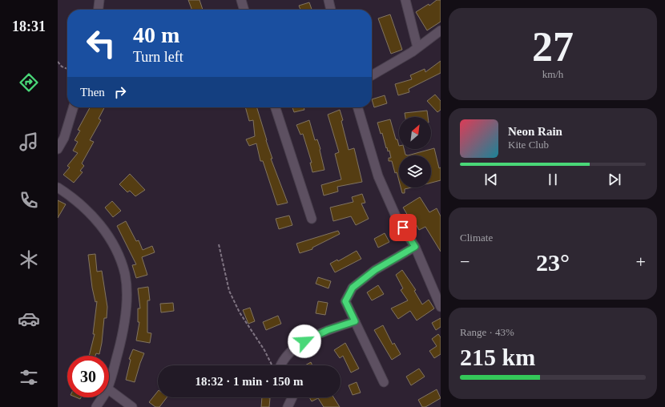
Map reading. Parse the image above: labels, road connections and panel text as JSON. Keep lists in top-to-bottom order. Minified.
{"north":"top right","page":{"tabs":"18:31","tile":[["27","km/h"],"Climate",["Range · 43%","215 km"]],"turn":["40 m","Turn left"],"then":"Then","song":["Neon Rain","Kite Club"],"heat":["−","23°","+"],"limit":"30","trip":"18:32 · 1 min · 150 m"}}
